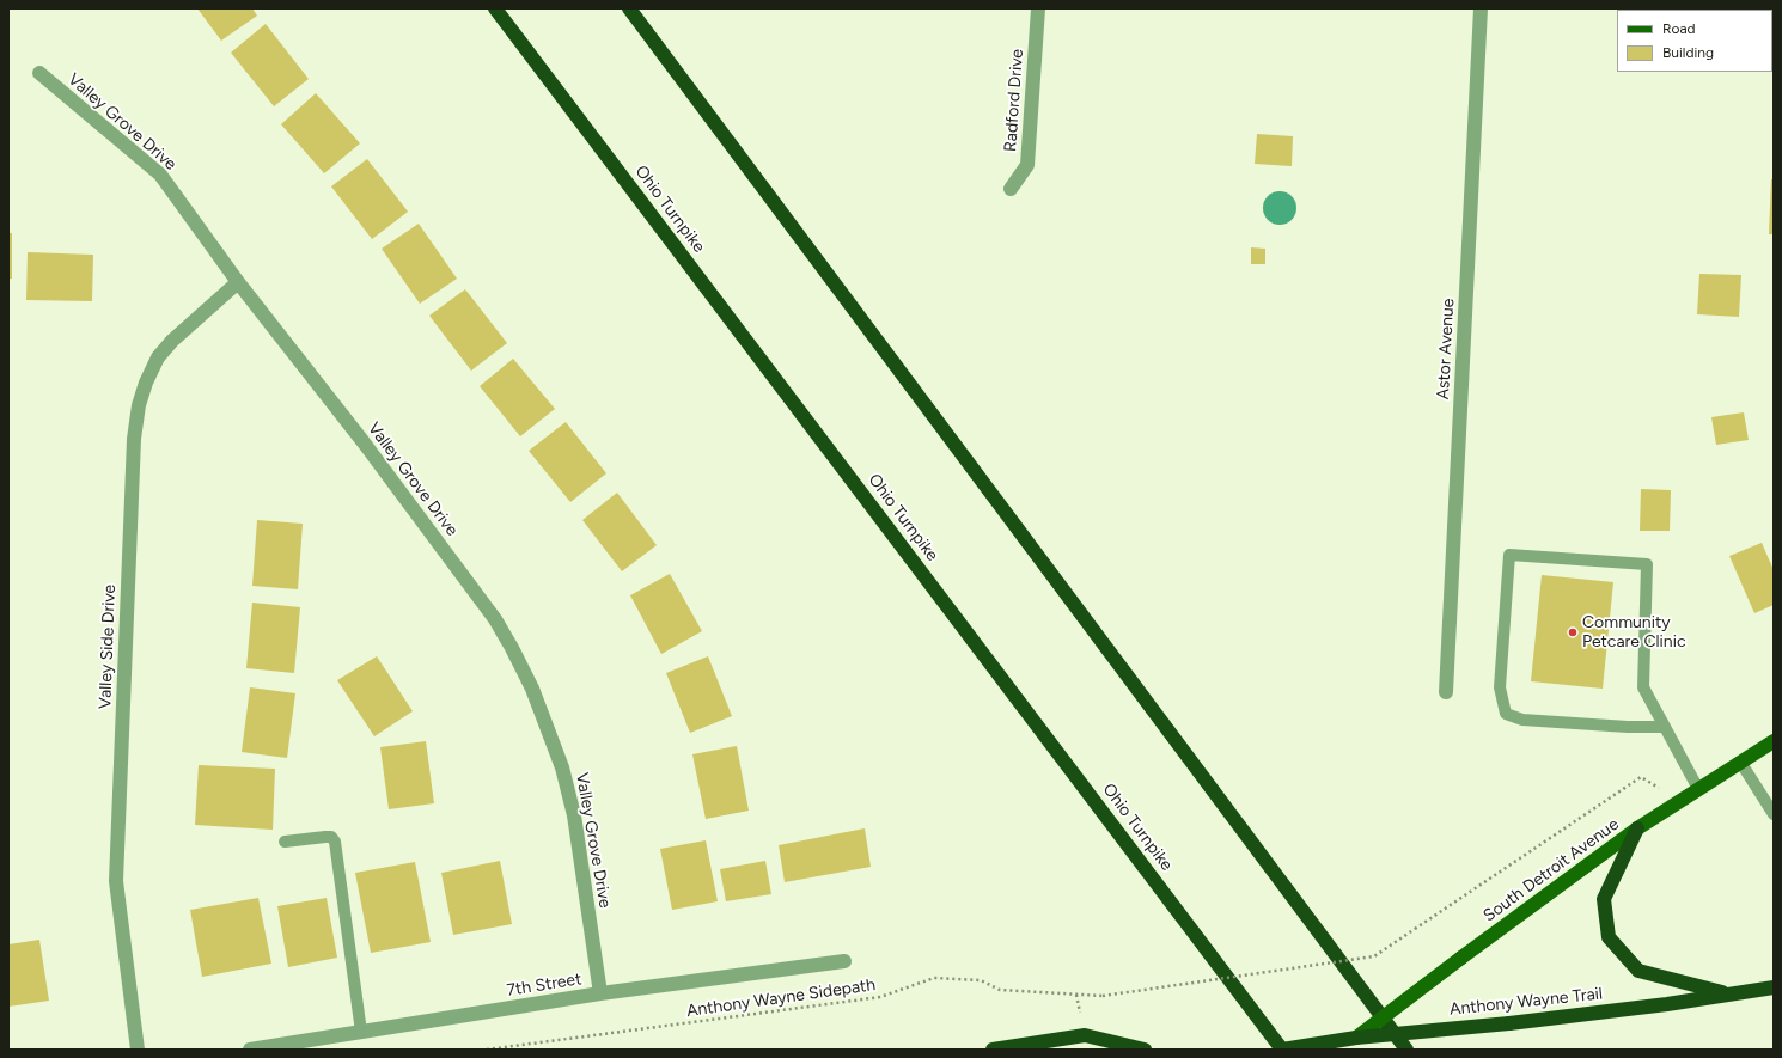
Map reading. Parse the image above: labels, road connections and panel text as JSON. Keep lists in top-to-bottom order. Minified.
{"streets":{"highway":["Ohio Turnpike","Anthony Wayne Trail"],"main road":["South Detroit Avenue"],"street":["Radford Drive","Valley Grove Drive","Astor Avenue","Valley Side Drive","7th Street"],"path":["Anthony Wayne Sidepath"]},"crossings":[["Valley Grove Drive","Valley Side Drive"],["Valley Grove Drive","7th Street"],["Ohio Turnpike","Anthony Wayne Trail"],["South Detroit Avenue","Anthony Wayne Trail"]],"places":["Community Petcare Clinic"],"legend":["Road","Building"]}
